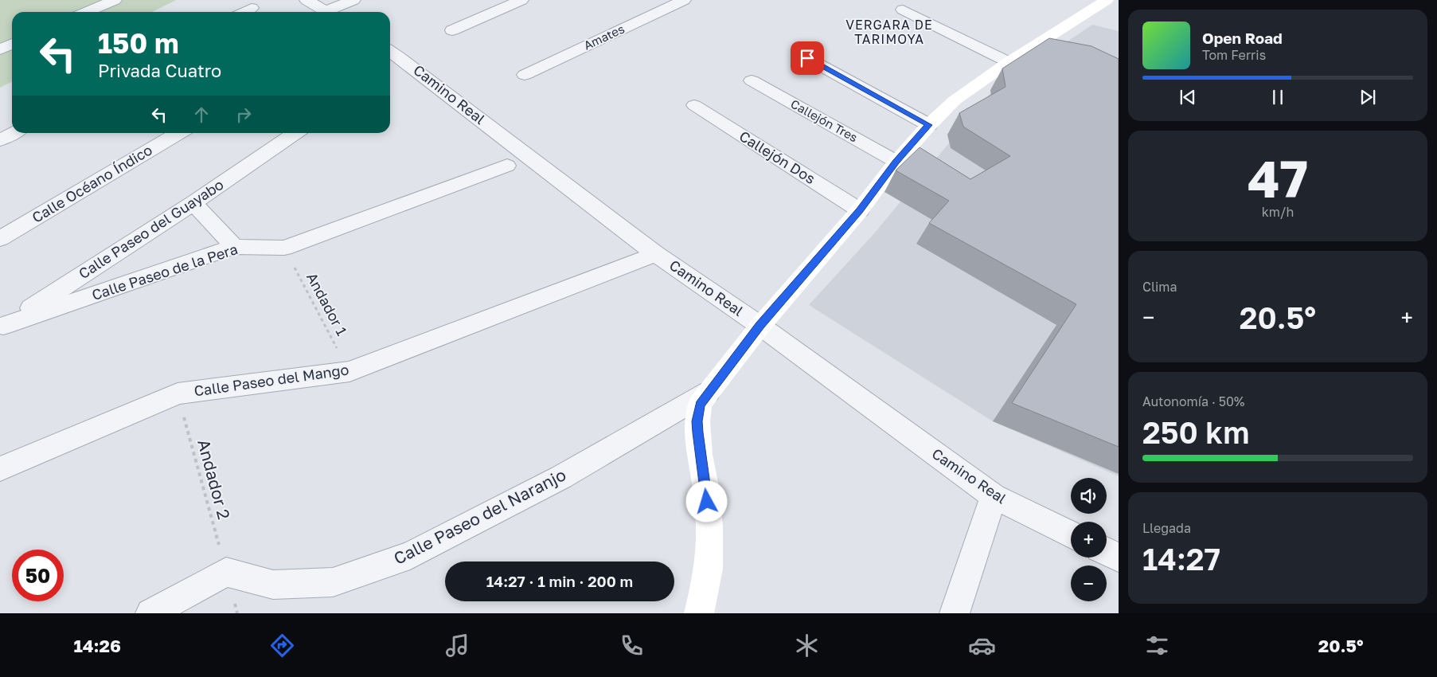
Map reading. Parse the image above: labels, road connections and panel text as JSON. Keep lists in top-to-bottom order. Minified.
{"streets":{"street":["Amates","Camino Real","Callejón Tres","Callejón Dos","Calle Océano Índico","Calle Paseo del Guayabo","Calle Paseo de la Pera","Calle Paseo del Mango","Calle Paseo del Naranjo"],"path":["Andador 1","Andador 2"]},"crossings":[["Camino Real","Calle Paseo del Mango"],["Calle Paseo del Guayabo","Calle Paseo de la Pera"],["Calle Paseo de la Pera","Andador 1"],["Andador 1","Calle Paseo del Mango"],["Calle Paseo del Mango","Andador 2"],["Andador 2","Calle Paseo del Naranjo"]],"districts":["VERGARA DE TARIMOYA"],"page":{"turn":["150 m","Privada Cuatro"],"song":["Open Road","Tom Ferris"],"tile":[["47","km/h"],"Clima",["Autonomía · 50%","250 km"],["Llegada","14:27"]],"heat":["−","20.5°","+"],"map_buttons":["+","−"],"limit":"50","trip":"14:27 · 1 min · 200 m","tabs":["14:26","20.5°"]}}
